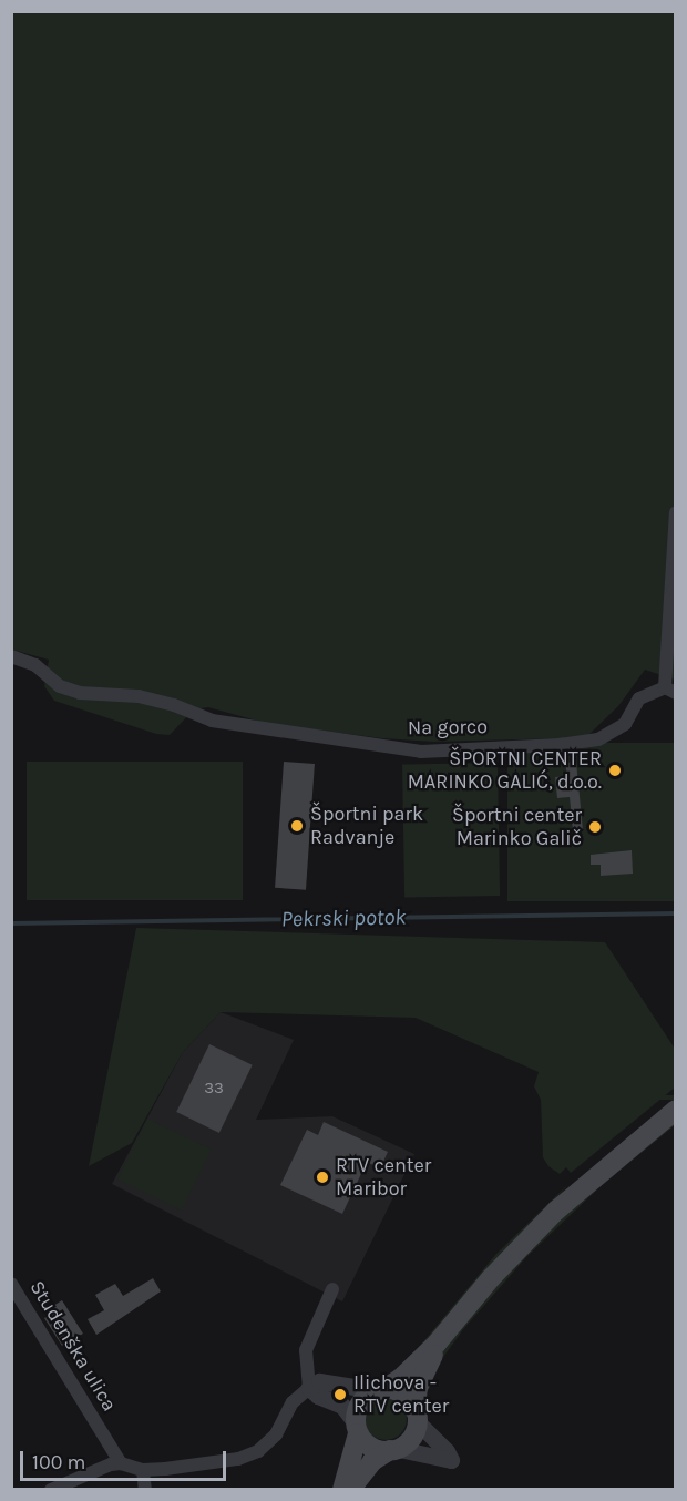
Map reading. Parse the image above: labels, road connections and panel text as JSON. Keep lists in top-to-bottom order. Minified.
{"streets":{"street":["Na gorco","Studenška ulica"]},"water":["Pekrski potok"],"places":["ŠPORTNI CENTER MARINKO GALIĆ, d.o.o.","Športni park Radvanje","Športni center Marinko Galič","RTV center Maribor","Ilichova - RTV center"],"house_numbers":["33"],"scale_bar":"100 m"}
